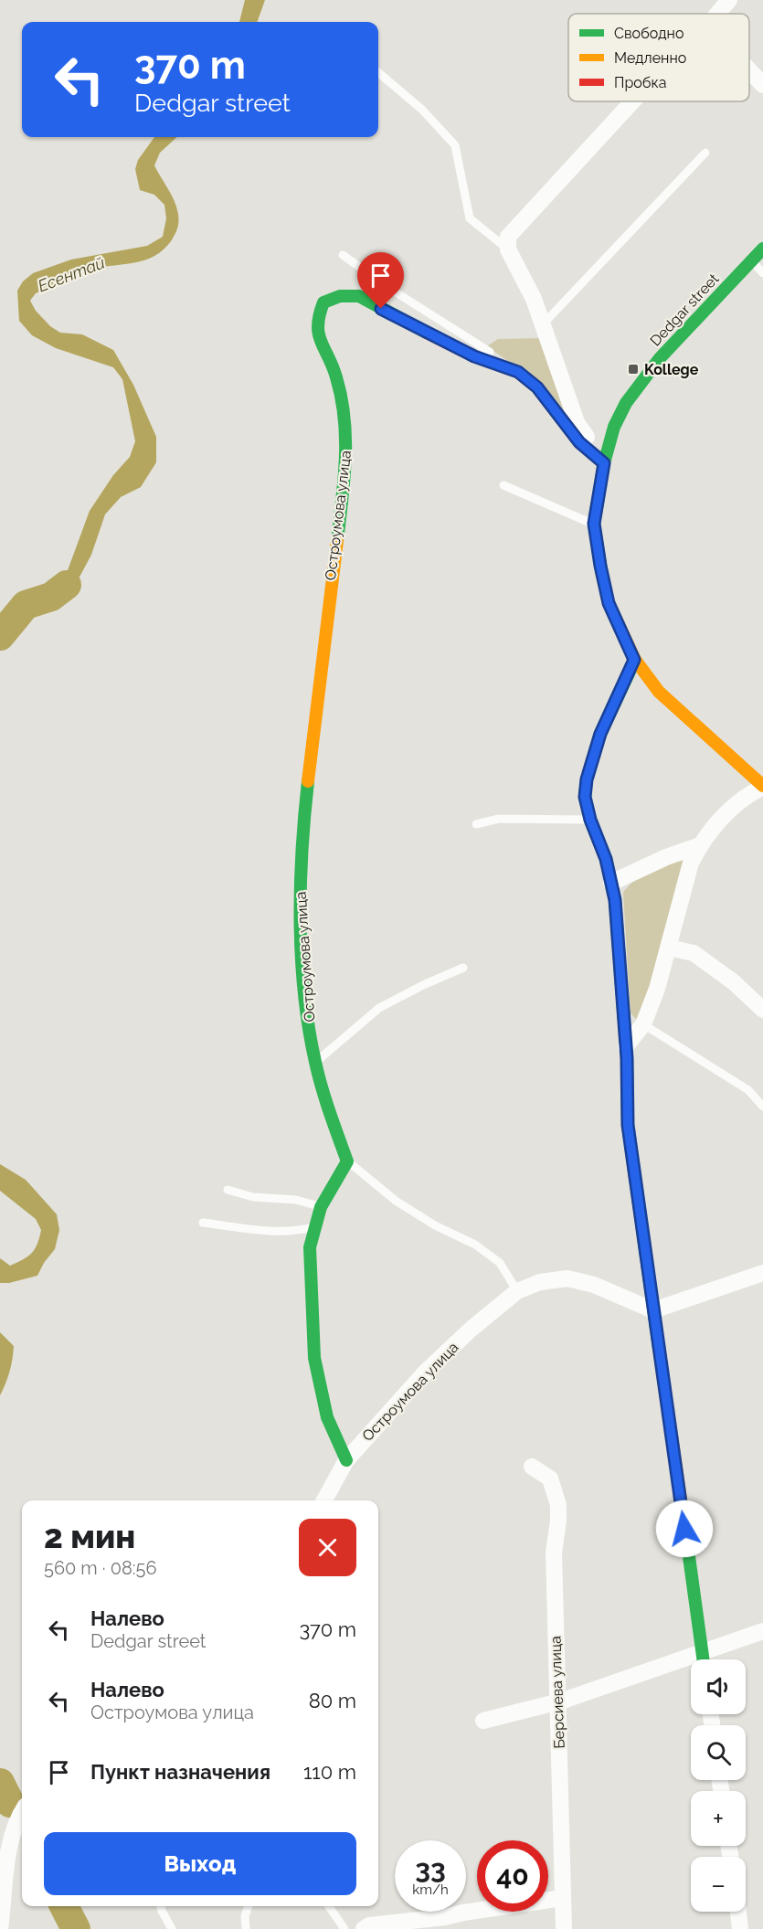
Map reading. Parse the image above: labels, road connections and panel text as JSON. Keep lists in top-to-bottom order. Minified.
{"streets":{"street":["Dedgar street","Остроумова улица","Берсиева улица"]},"crossings":[["Dedgar street","Остроумова улица"]],"water":["Есентай"],"places":{"transit":["Kollege"]},"legend":["Свободно","Медленно","Пробка"],"page":{"turn":["370 m","Dedgar street"],"heading":["2 мин","560 m · 08:56"],"list":[{"name":"Налево","note":"Dedgar street","value":"370 m"},{"name":"Налево","note":"Остроумова улица","value":"80 m"},{"name":"Пункт назначения","value":"110 m"}],"map_buttons":["+","−"],"buttons":"Выход","speed":"33 km/h","limit":"40"}}
